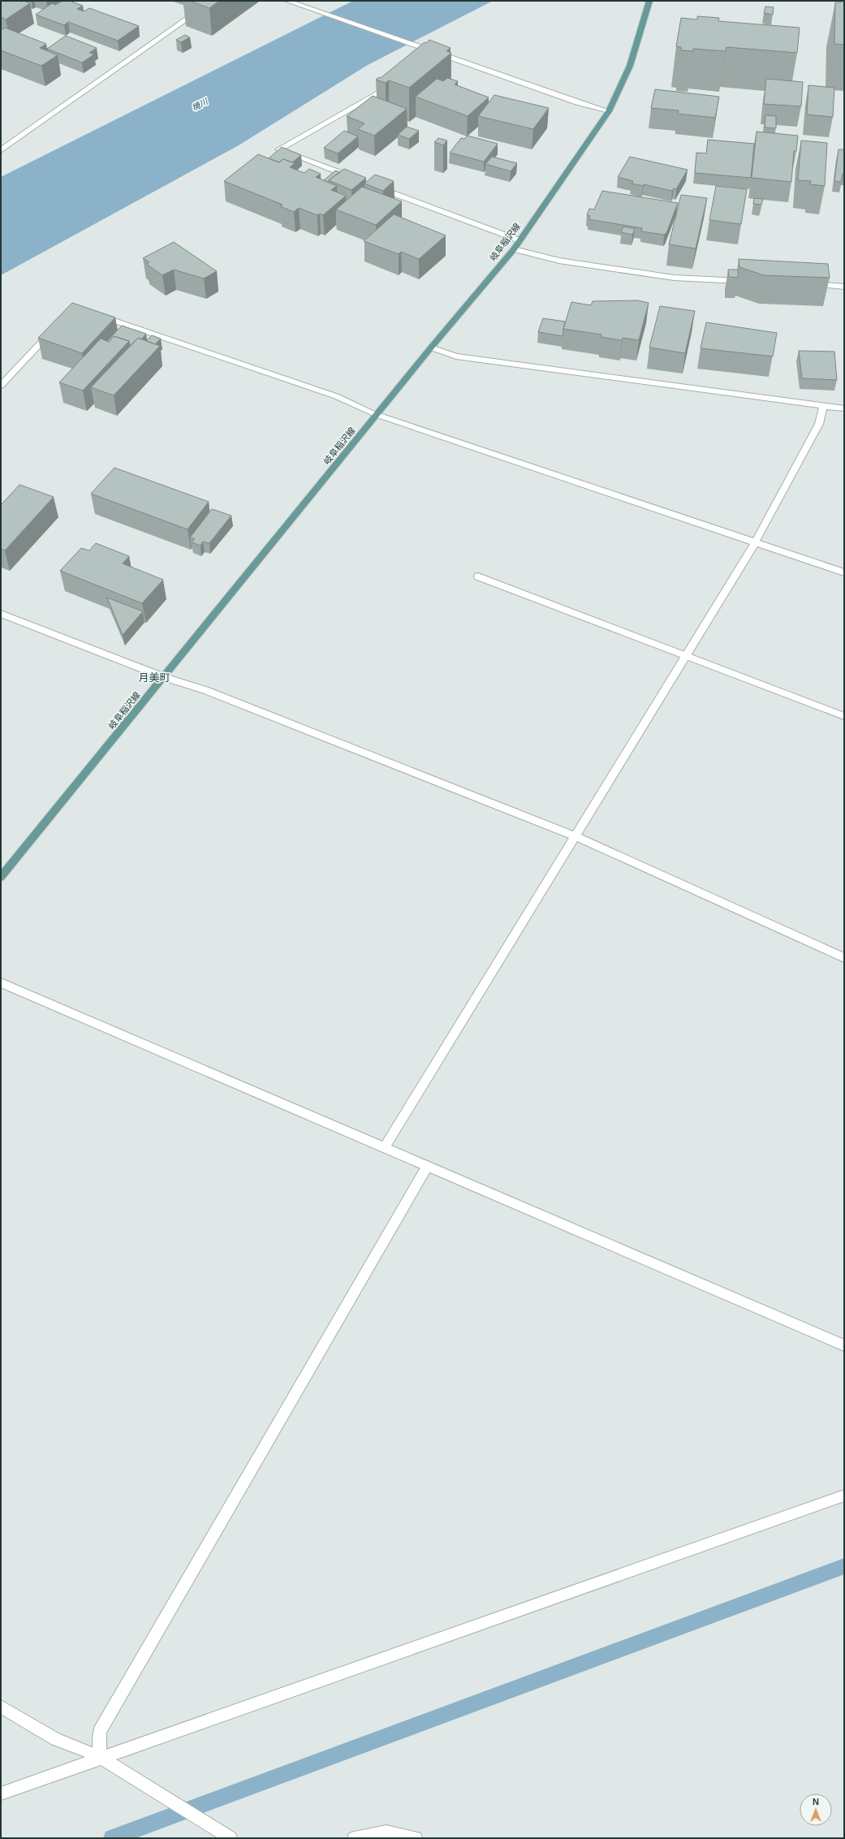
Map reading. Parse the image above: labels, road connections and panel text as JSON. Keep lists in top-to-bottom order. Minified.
{"streets":{"main road":["岐阜稲沢線"]},"districts":["月美町"],"water":["境川"],"north":"top"}
